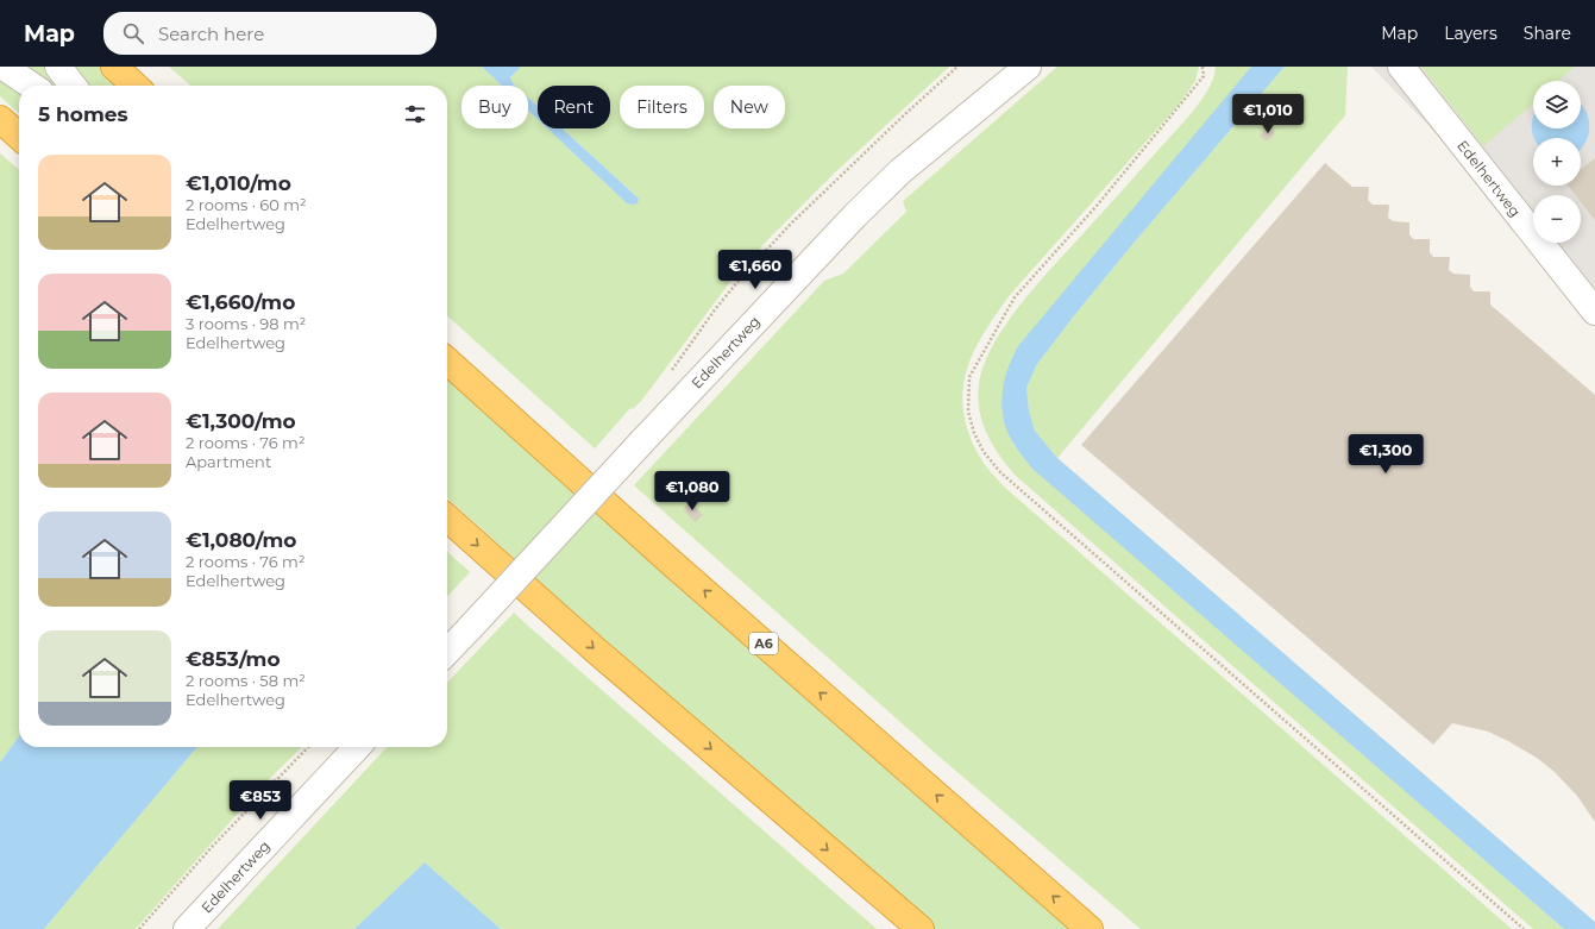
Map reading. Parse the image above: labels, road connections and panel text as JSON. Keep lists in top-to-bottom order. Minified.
{"streets":{"highway":["A6"],"street":["Edelhertweg"]},"page":{"header":"Map","search":"Search here","nav":["Map","Layers","Share"],"map_buttons":["+","−"],"chip":["Buy","Rent","Filters","New"],"heading":"5 homes","price":["€1,010","€1,660","€1,300","€1,080","€853"],"list":[{"name":"€1,010/mo","note":"2 rooms · 60 m² · Edelhertweg"},{"name":"€1,660/mo","note":"3 rooms · 98 m² · Edelhertweg"},{"name":"€1,300/mo","note":"2 rooms · 76 m² · Apartment"},{"name":"€1,080/mo","note":"2 rooms · 76 m² · Edelhertweg"},{"name":"€853/mo","note":"2 rooms · 58 m² · Edelhertweg"}]}}
